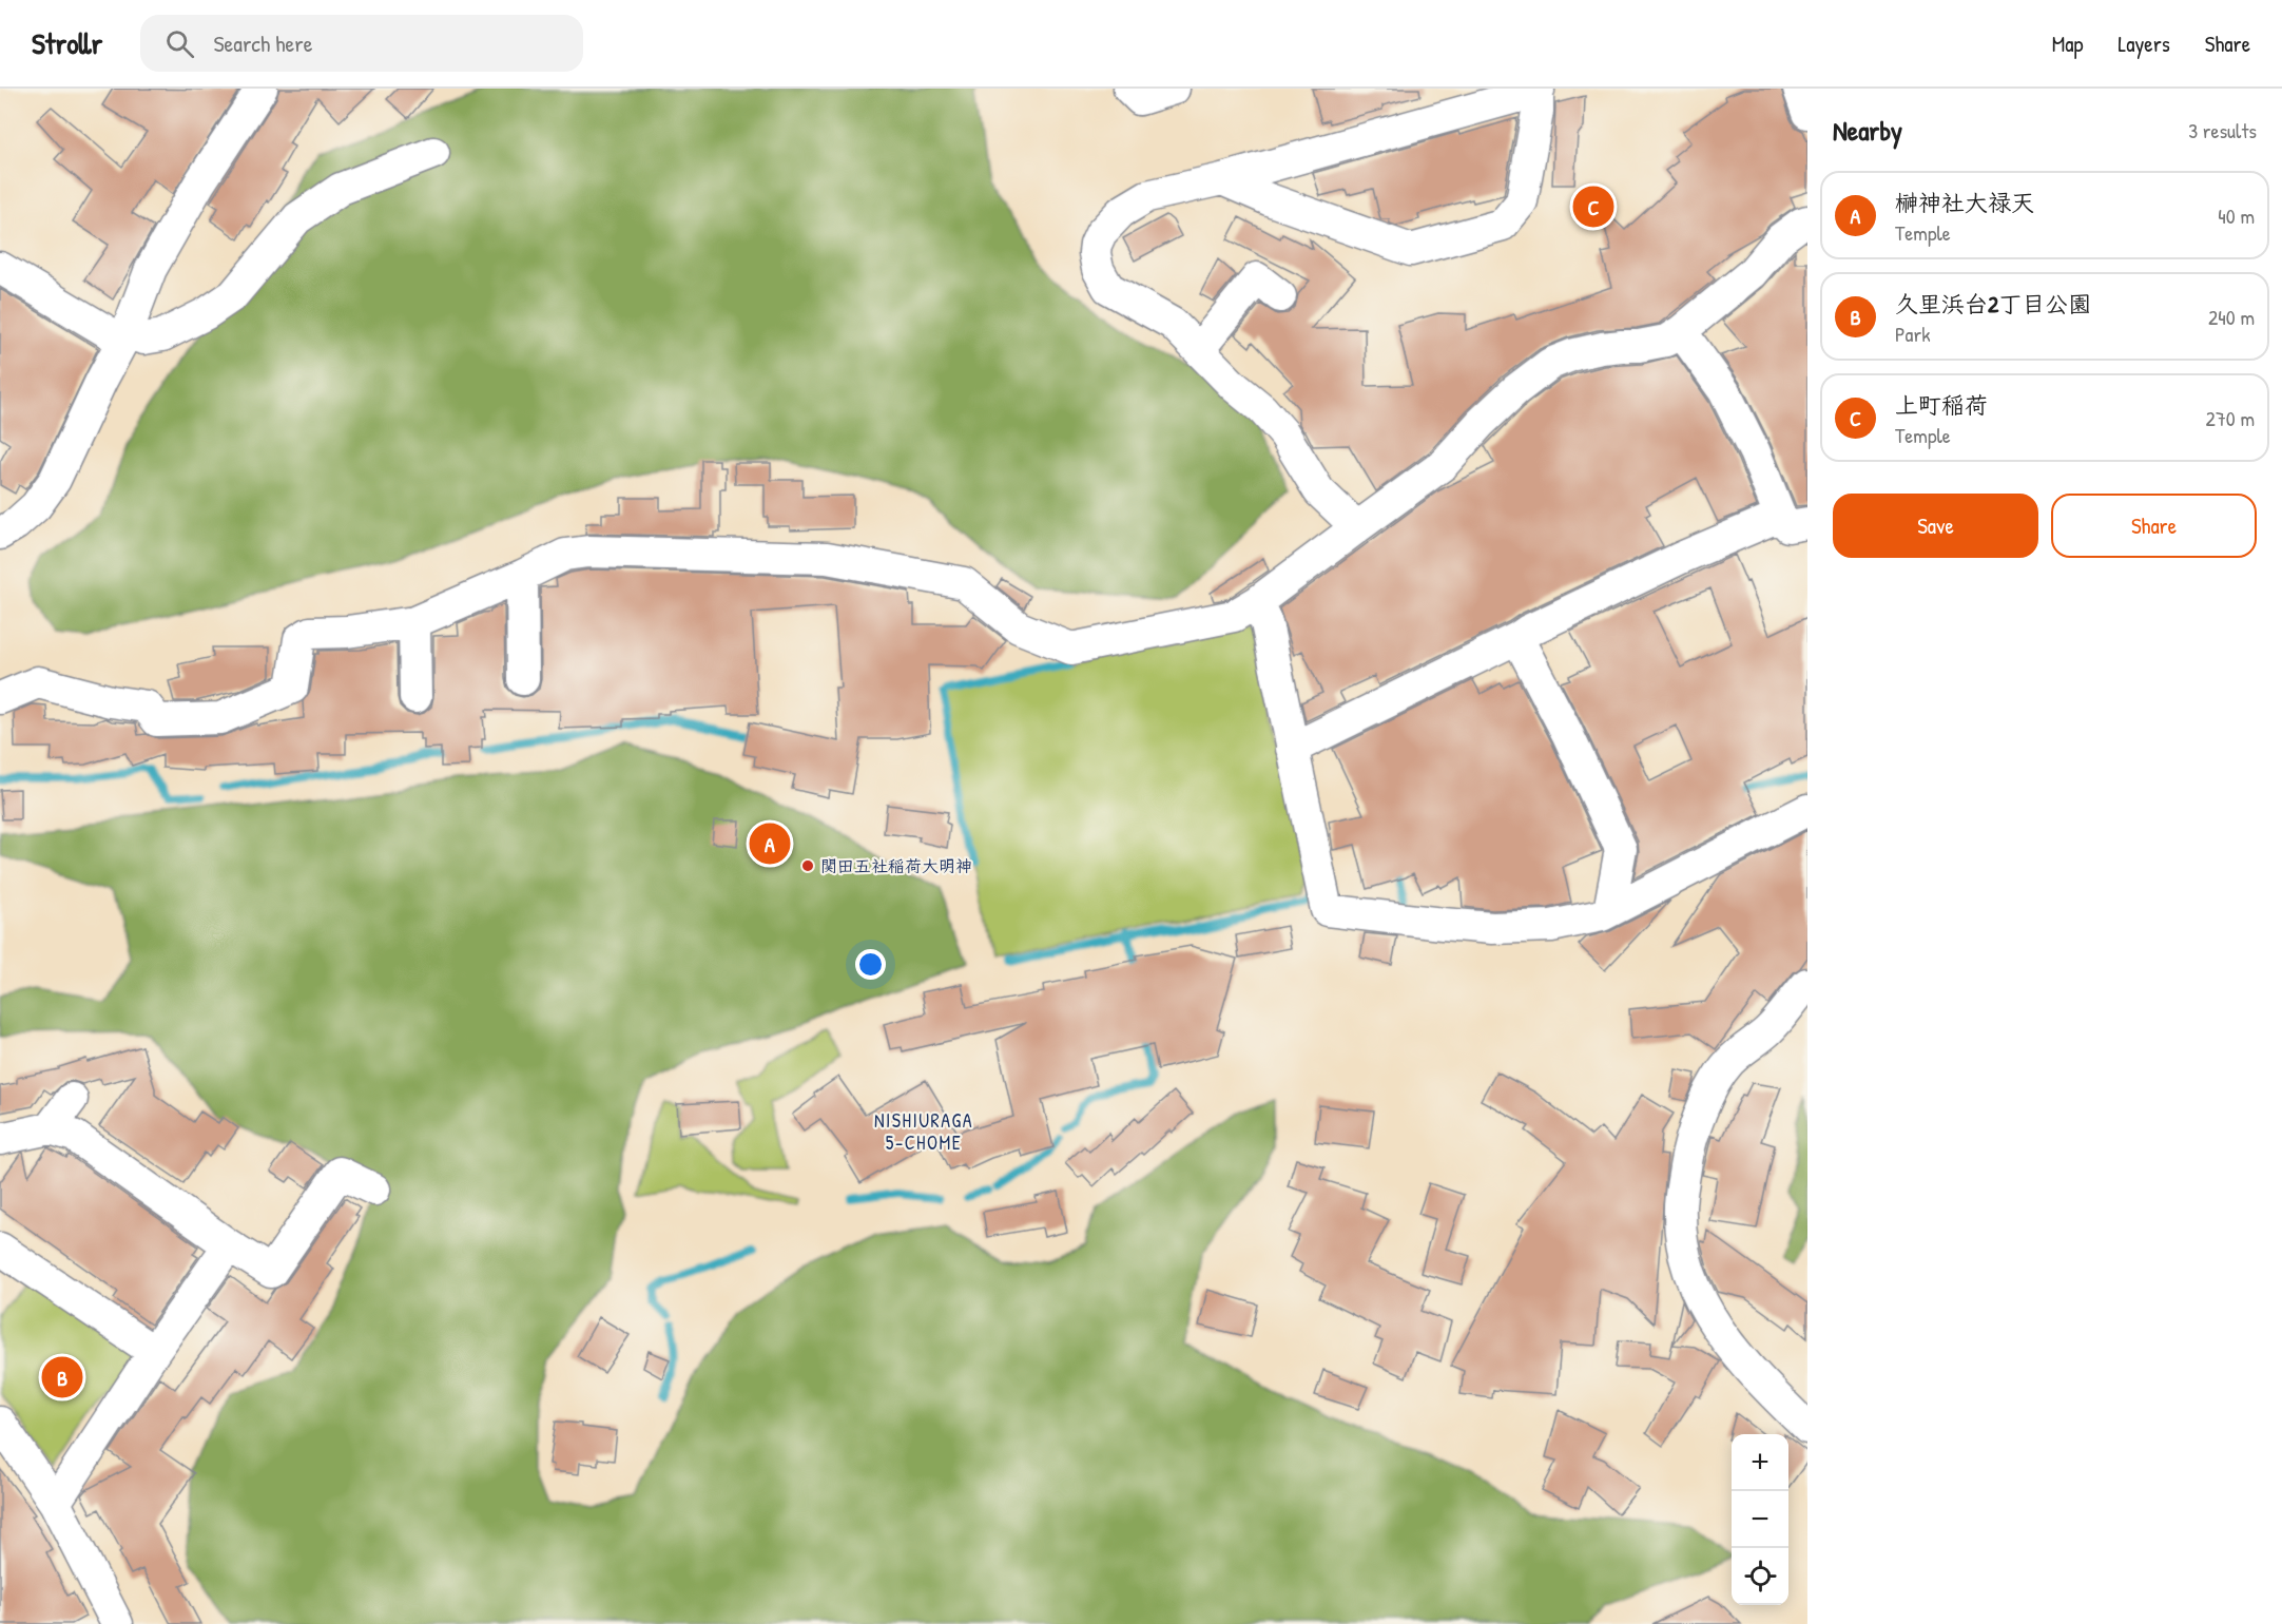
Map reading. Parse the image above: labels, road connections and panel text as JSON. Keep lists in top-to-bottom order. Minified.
{"districts":["NISHIURAGA 5-CHOME"],"places":["関田五社稲荷大明神"],"page":{"header":"Strollr","search":"Search here","nav":["Map","Layers","Share"],"heading":["Nearby","3 results"],"list":[{"mark":"A","name":"榊神社大禄天","note":"Temple","value":"40 m"},{"mark":"B","name":"久里浜台2丁目公園","note":"Park","value":"240 m"},{"mark":"C","name":"上町稲荷","note":"Temple","value":"270 m"}],"pins":["C","A","B"],"buttons":["Save","Share"],"map_buttons":["+","−"]}}
